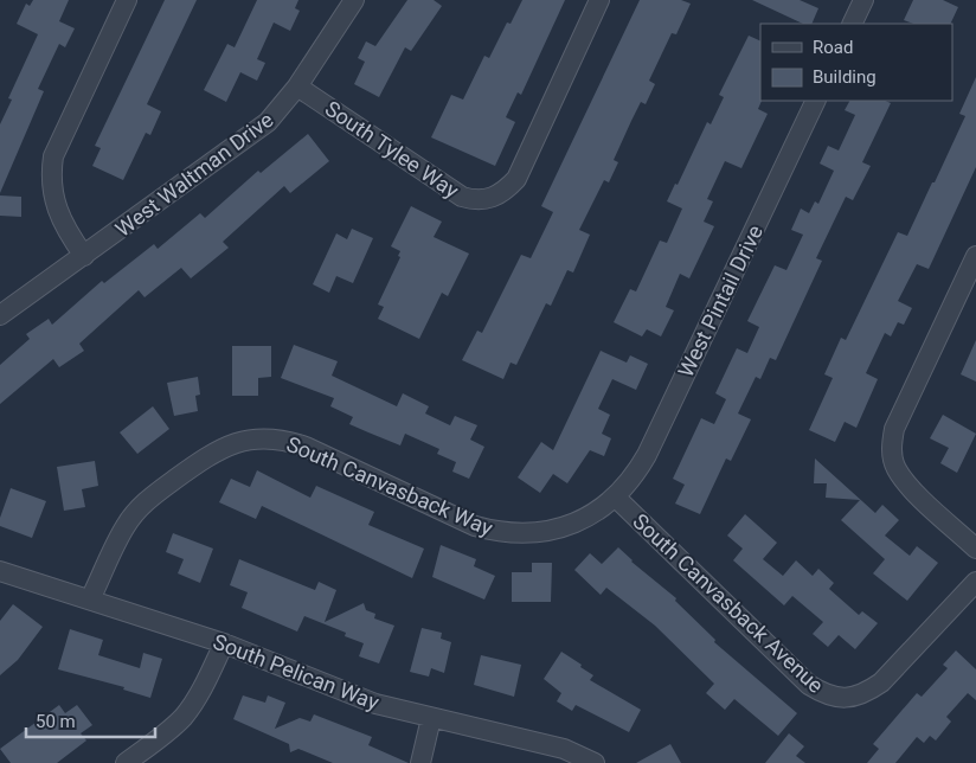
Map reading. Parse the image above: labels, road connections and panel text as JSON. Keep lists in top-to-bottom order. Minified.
{"streets":{"street":["South Tylee Way","West Waltman Drive","West Pintail Drive","South Canvasback Way","South Canvasback Avenue","South Pelican Way"]},"crossings":[["South Tylee Way","West Waltman Drive"],["West Pintail Drive","South Canvasback Way"],["West Pintail Drive","South Canvasback Avenue"],["South Canvasback Way","South Canvasback Avenue"],["South Canvasback Way","South Pelican Way"]],"legend":["Road","Building"],"scale_bar":"50 m"}
